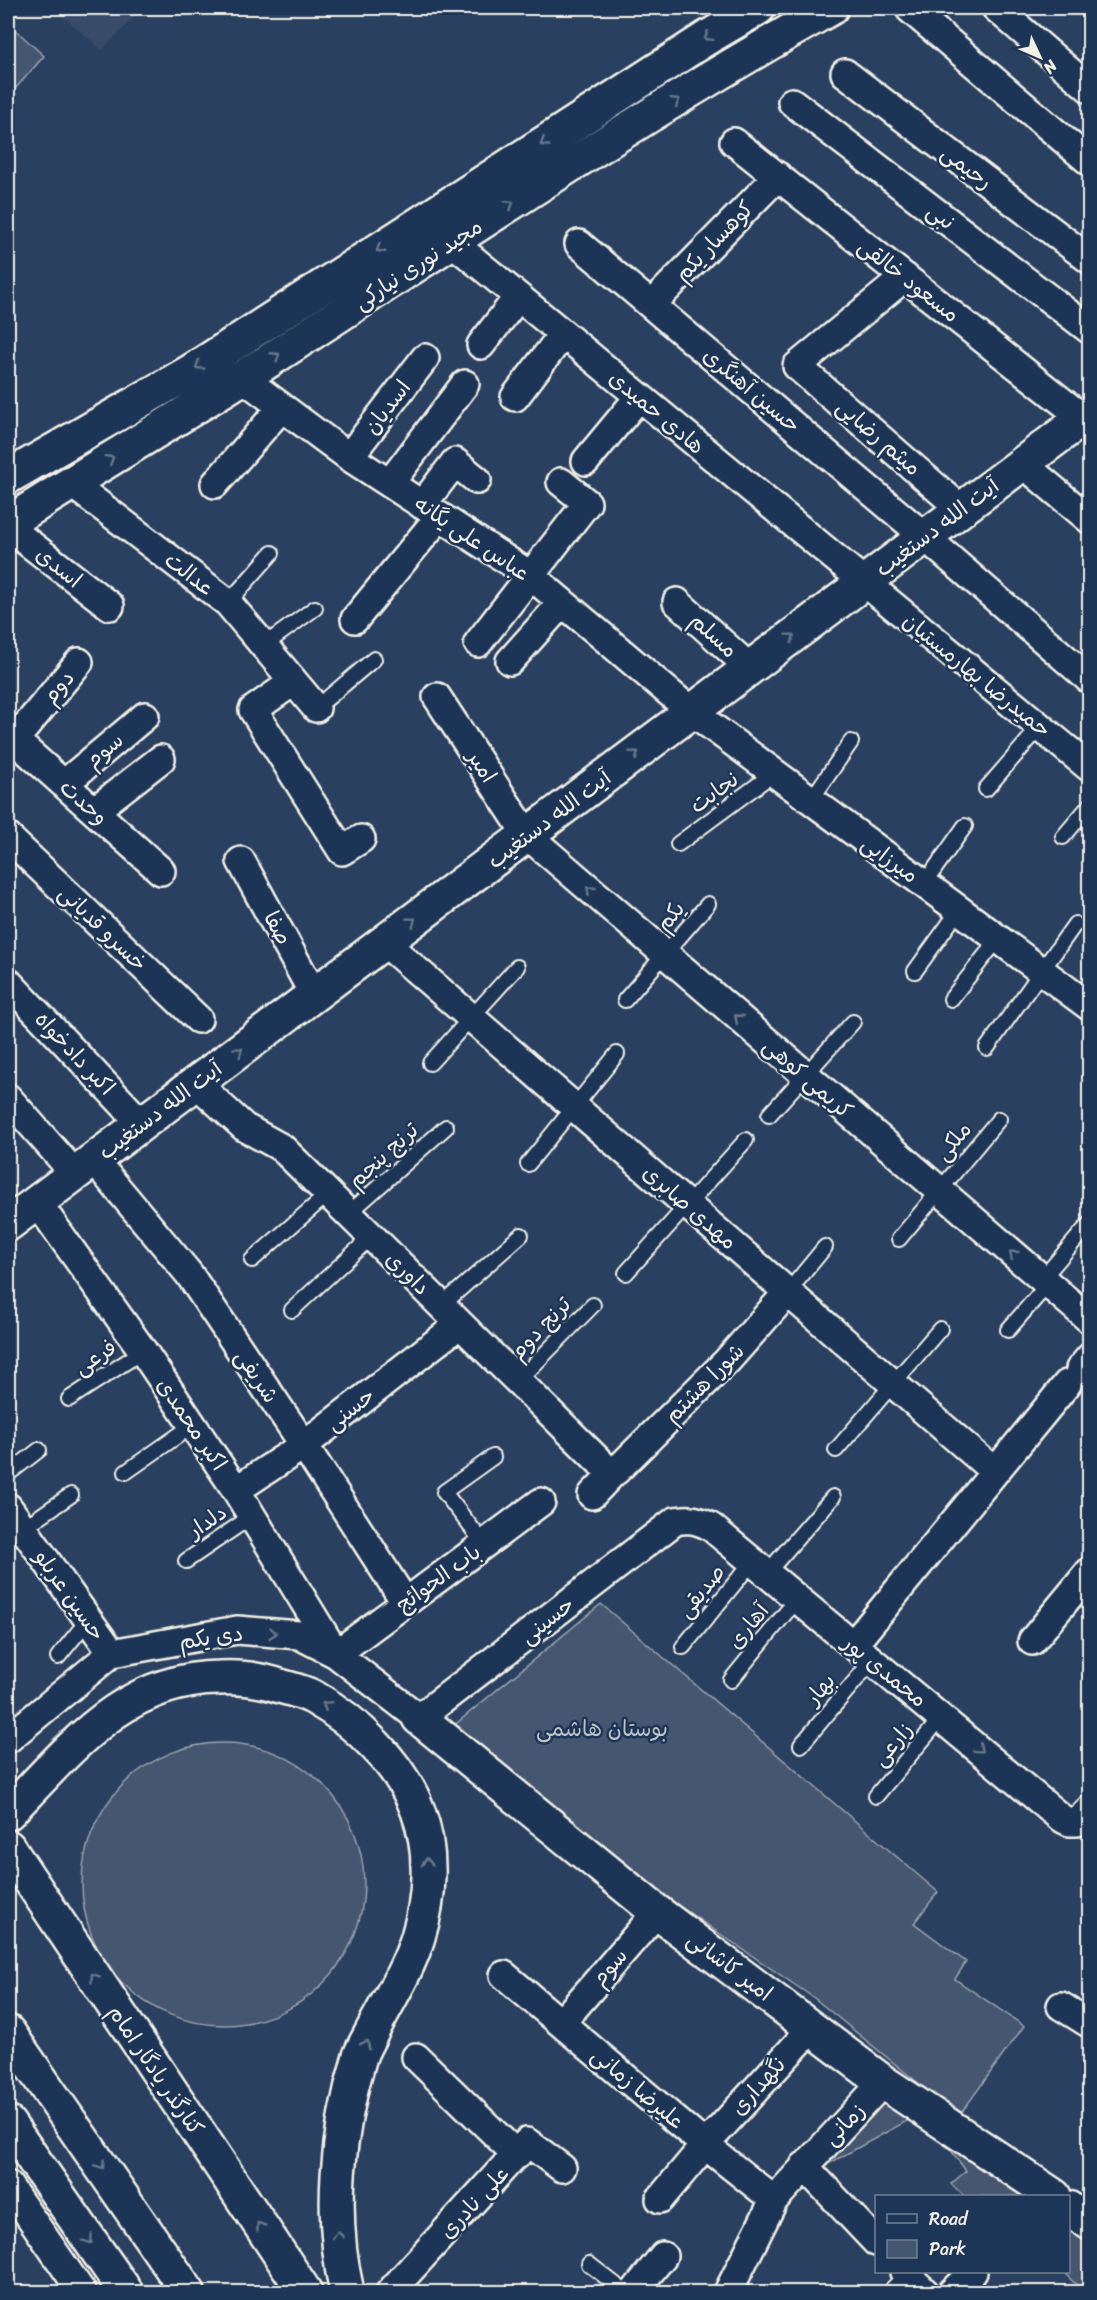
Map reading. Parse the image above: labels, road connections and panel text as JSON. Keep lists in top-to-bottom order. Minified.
{"streets":{"main road":["مجید نوری نیارکی","آیت الله دستغیب","امیر کاشانی","کنارگذر یادگار امام"],"street":["رحیمی","نبی","کوهسار یکم","مسعود خالقی","حسین آهنگری","اسدیان","هادی حمیدی","میثم رضایی","عباس علی یگانه","اسدی","عدالت","مسلم","حمیدرضا بهارمستیان","دوم","سوم","امیر","وحدت","میرزایی","خسرو قدیانی","صفا","اکبر دادخواه","کریمی کوهی","مهدی صابری","داوری","شریفی","شورا هشتم","حسنی","اکبر محمدی","باب الحوائج","حسین عربلو","حسینی","دی یکم","محمدی پور","نگهداری","علیرضا زمانی","زمانی","علی نادری"],"lane":["نجابت","یکم","ملکی","ترنج پنجم","ترنج دوم","فرعی","دلدار","صدیقی","آهاری","بهار","زارعی"]},"crossings":[["کوهسار یکم","مسعود خالقی"],["کوهسار یکم","حسین آهنگری"],["مجید نوری نیارکی","هادی حمیدی"],["مجید نوری نیارکی","عباس علی یگانه"],["مجید نوری نیارکی","اسدی"],["مجید نوری نیارکی","عدالت"],["مسعود خالقی","میثم رضایی"],["مسعود خالقی","آیت الله دستغیب"],["حسین آهنگری","آیت الله دستغیب"],["اسدیان","عباس علی یگانه"],["هادی حمیدی","آیت الله دستغیب"],["هادی حمیدی","حمیدرضا بهارمستیان"],["میثم رضایی","آیت الله دستغیب"],["آیت الله دستغیب","عباس علی یگانه"],["آیت الله دستغیب","مسلم"],["آیت الله دستغیب","حمیدرضا بهارمستیان"],["آیت الله دستغیب","امیر"],["آیت الله دستغیب","میرزایی"],["آیت الله دستغیب","صفا"],["آیت الله دستغیب","اکبر دادخواه"],["آیت الله دستغیب","کریمی کوهی"],["آیت الله دستغیب","مهدی صابری"],["آیت الله دستغیب","داوری"],["آیت الله دستغیب","شریفی"],["آیت الله دستغیب","اکبر محمدی"],["عباس علی یگانه","میرزایی"],["دوم","وحدت"],["سوم","وحدت"],["سوم","امیر کاشانی"],["سوم","علیرضا زمانی"],["امیر","کریمی کوهی"],["نجابت","میرزایی"],["یکم","کریمی کوهی"],["کریمی کوهی","ملکی"],["ترنج پنجم","داوری"],["مهدی صابری","شورا هشتم"],["داوری","ترنج دوم"],["داوری","شورا هشتم"],["داوری","حسنی"],["فرعی","اکبر محمدی"],["شریفی","حسنی"],["شریفی","باب الحوائج"],["حسنی","اکبر محمدی"],["اکبر محمدی","دلدار"],["اکبر محمدی","باب الحوائج"],["اکبر محمدی","دی یکم"],["باب الحوائج","دی یکم"],["صدیقی","محمدی پور"],["حسین عربلو","دی یکم"],["حسینی","دی یکم"],["حسینی","محمدی پور"],["حسینی","امیر کاشانی"],["آهاری","محمدی پور"],["دی یکم","امیر کاشانی"],["محمدی پور","بهار"],["محمدی پور","زارعی"],["امیر کاشانی","نگهداری"],["امیر کاشانی","زمانی"],["نگهداری","علیرضا زمانی"],["علیرضا زمانی","زمانی"]],"one_way":["آیت الله دستغیب","کریمی کوهی","دی یکم"],"parks":["بوستان هاشمی"],"legend":["Road","Park"],"north":"bottom right"}
